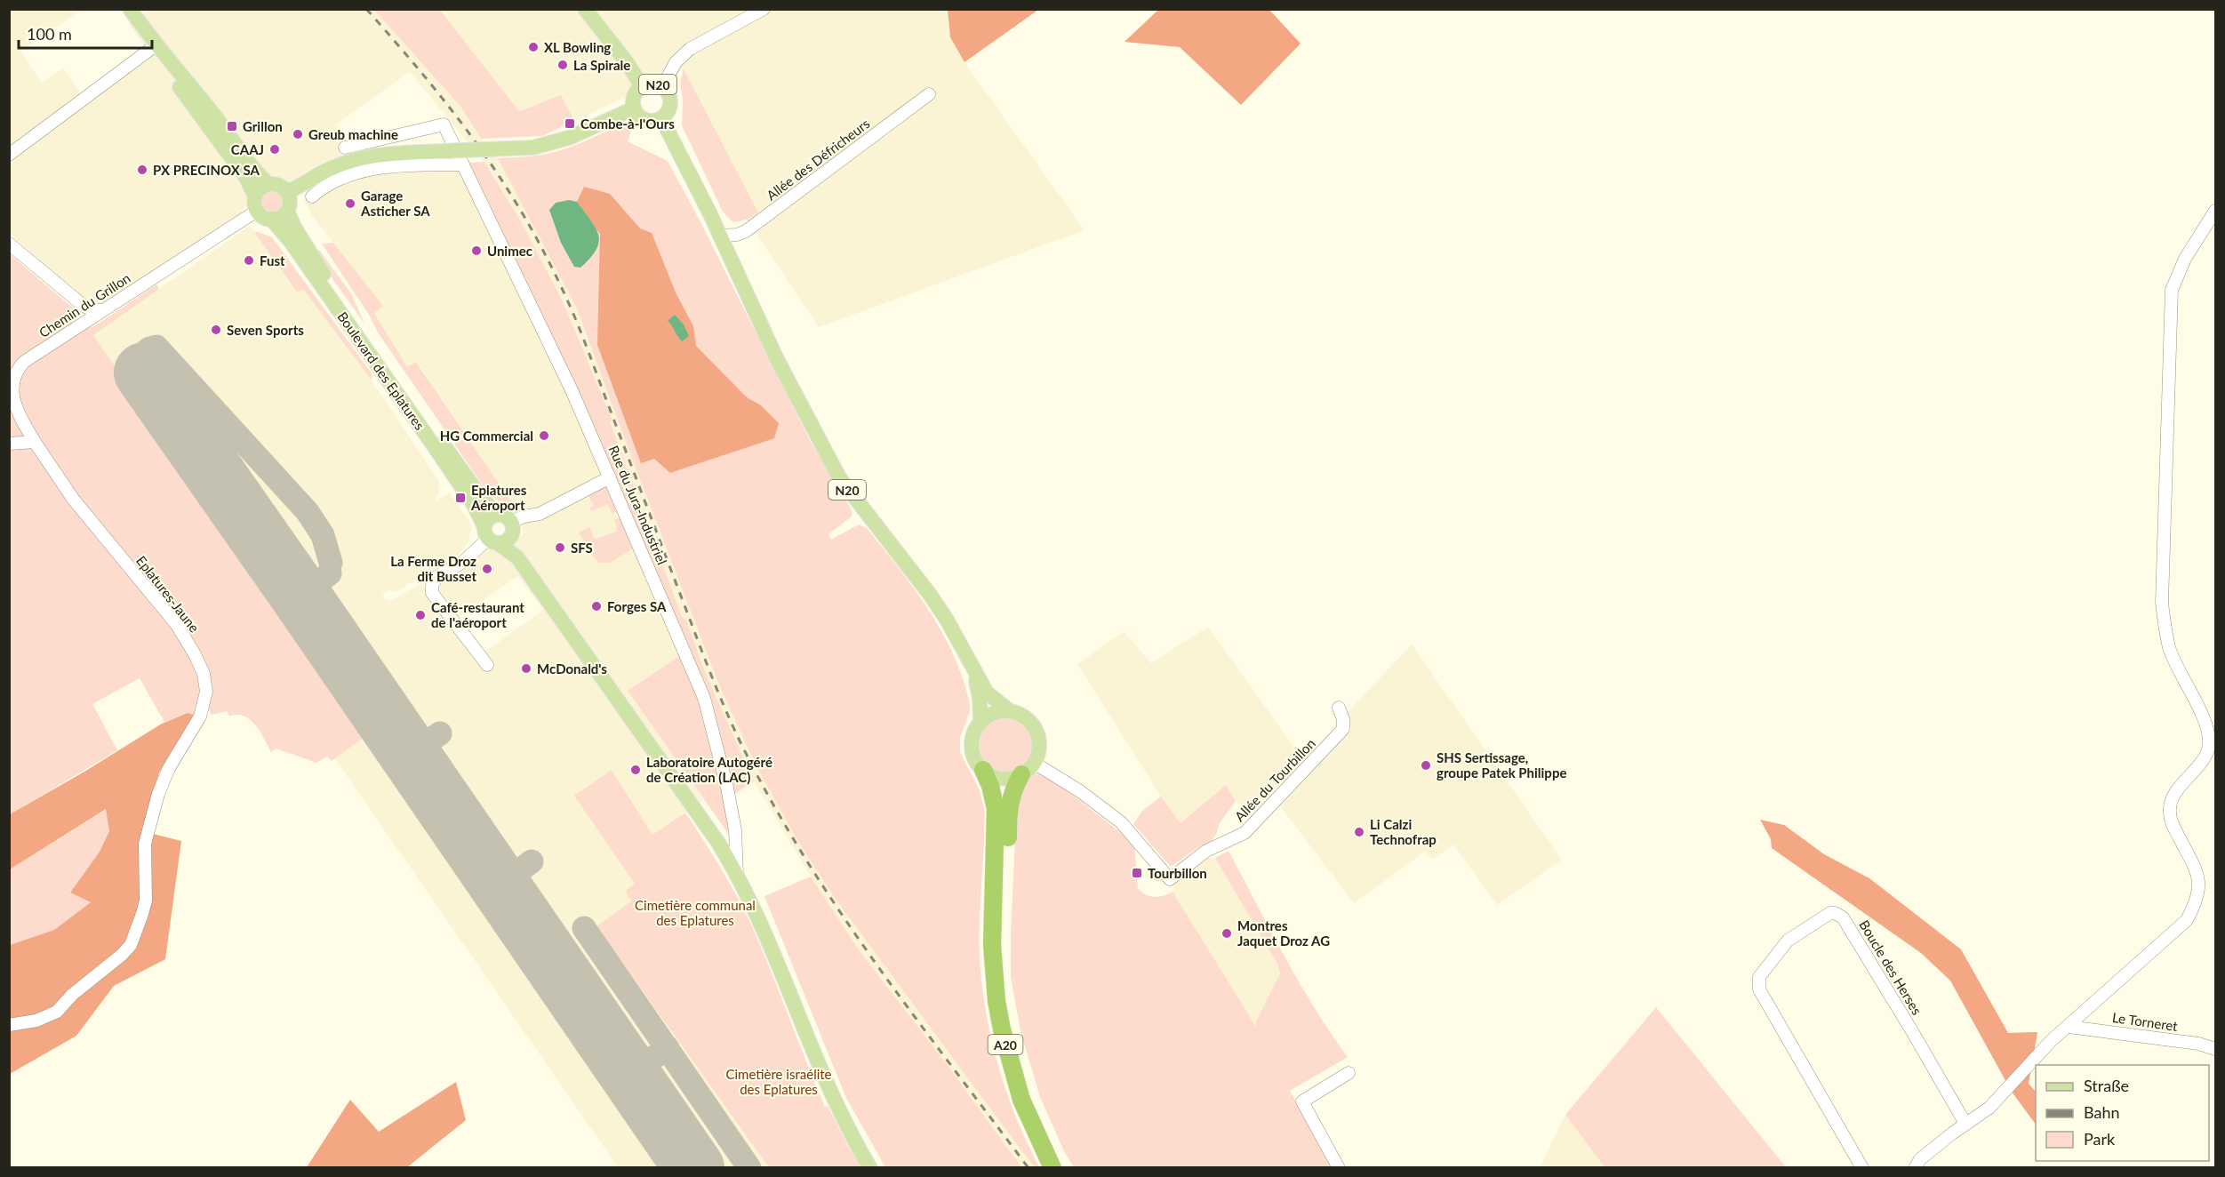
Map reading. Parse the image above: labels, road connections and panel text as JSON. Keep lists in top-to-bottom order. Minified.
{"streets":{"highway":["A20"],"main road":["N20","Boulevard des Eplatures"],"street":["Allée des Défricheurs","Chemin du Grillon","Rue du Jura-Industriel","Eplatures-Jaune","Allée du Tourbillon","Boucle des Herses","Le Torneret"]},"crossings":[["N20","Allée des Défricheurs"],["N20","Allée du Tourbillon"],["N20","A20"],["Chemin du Grillon","Boulevard des Eplatures"],["Chemin du Grillon","Eplatures-Jaune"],["Boulevard des Eplatures","Rue du Jura-Industriel"],["Allée du Tourbillon","A20"]],"parks":["Cimetière communal des Eplatures","Cimetière israélite des Eplatures"],"places":{"other":["XL Bowling","La Spirale","Greub machine","CAAJ","PX PRECINOX SA","Garage Asticher SA","Unimec","Fust","Seven Sports","HG Commercial","SFS","La Ferme Droz dit Busset","Forges SA","Café-restaurant de l'aéroport","McDonald's","SHS Sertissage, groupe Patek Philippe","Laboratoire Autogéré de Création (LAC)","Li Calzi Technofrap","Montres Jaquet Droz AG"],"transit":["Combe-à-l'Ours","Grillon","Eplatures Aéroport","Tourbillon"]},"legend":["Straße","Bahn","Park"],"scale_bar":"100 m"}
